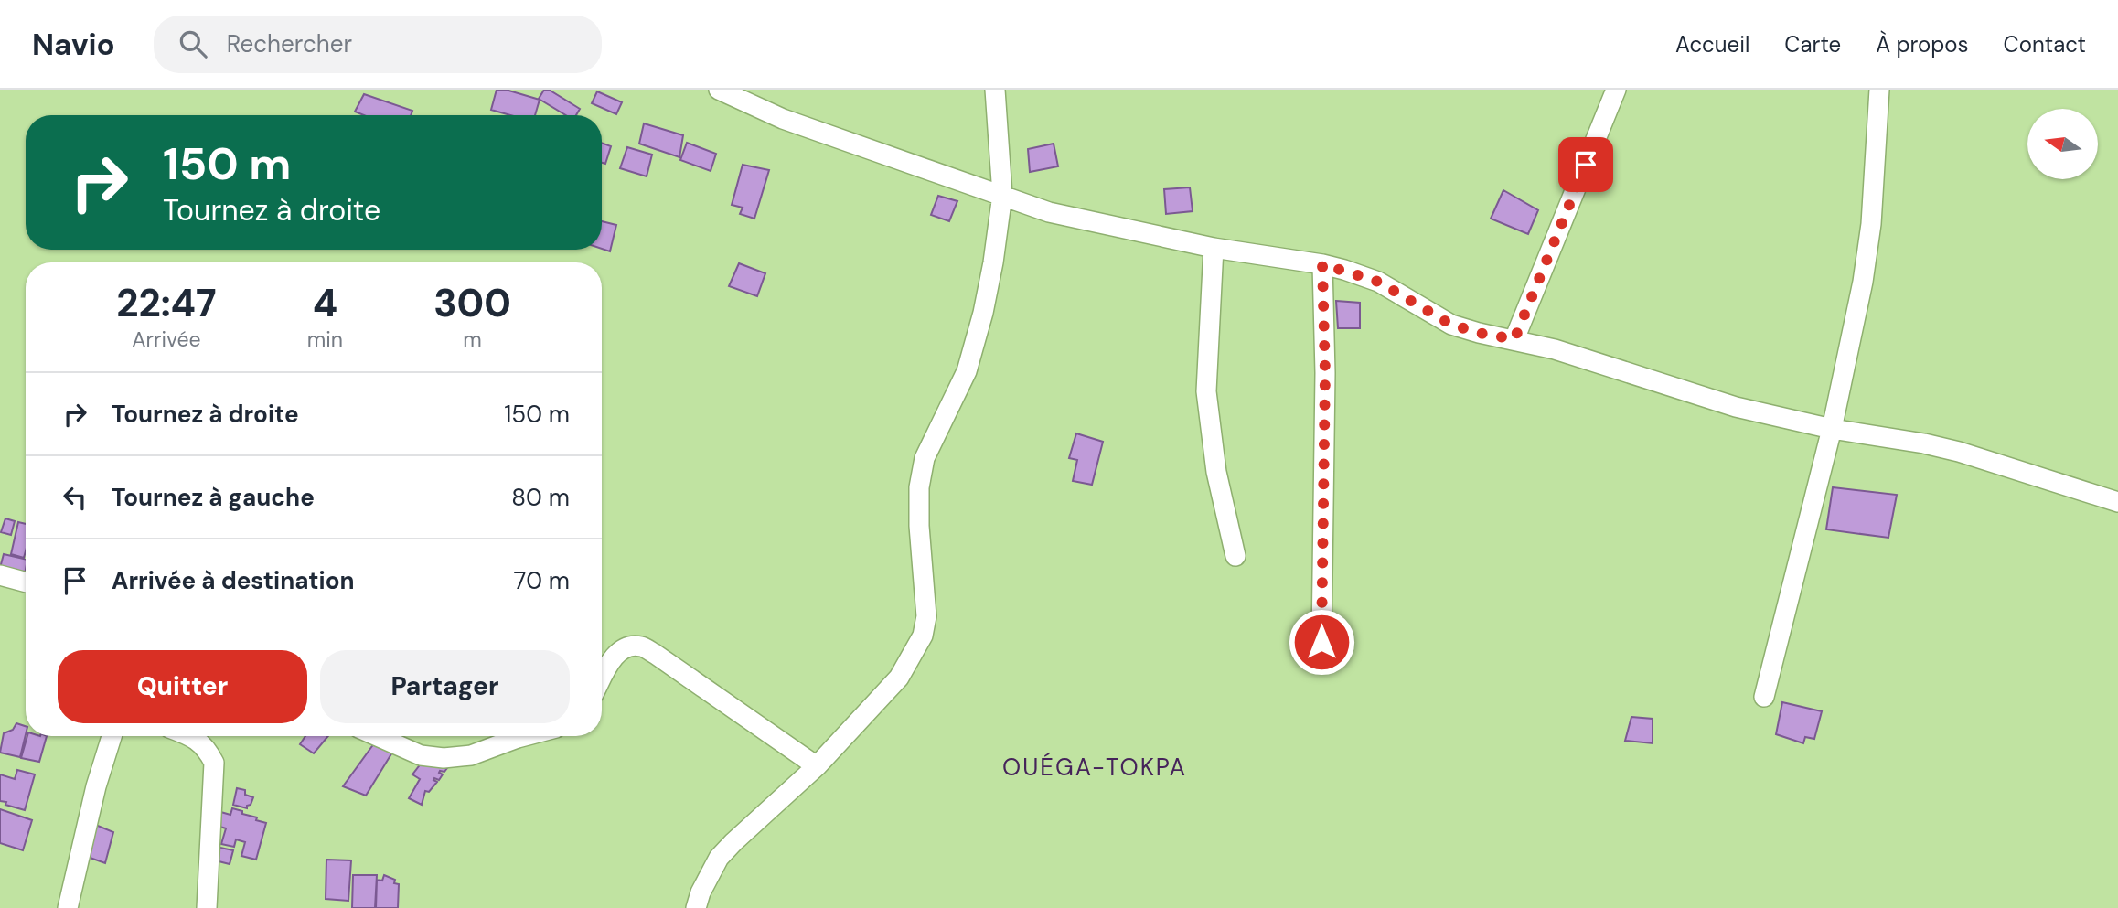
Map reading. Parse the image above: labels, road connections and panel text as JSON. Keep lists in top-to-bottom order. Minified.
{"districts":["OUÉGA-TOKPA"],"north":"left","page":{"header":"Navio","search":"Rechercher","nav":["Accueil","Carte","À propos","Contact"],"turn":["150 m","Tournez à droite"],"eta":["22:47","Arrivée","4","min","300","m"],"list":[{"name":"Tournez à droite","value":"150 m"},{"name":"Tournez à gauche","value":"80 m"},{"name":"Arrivée à destination","value":"70 m"}],"buttons":["Quitter","Partager"]}}
